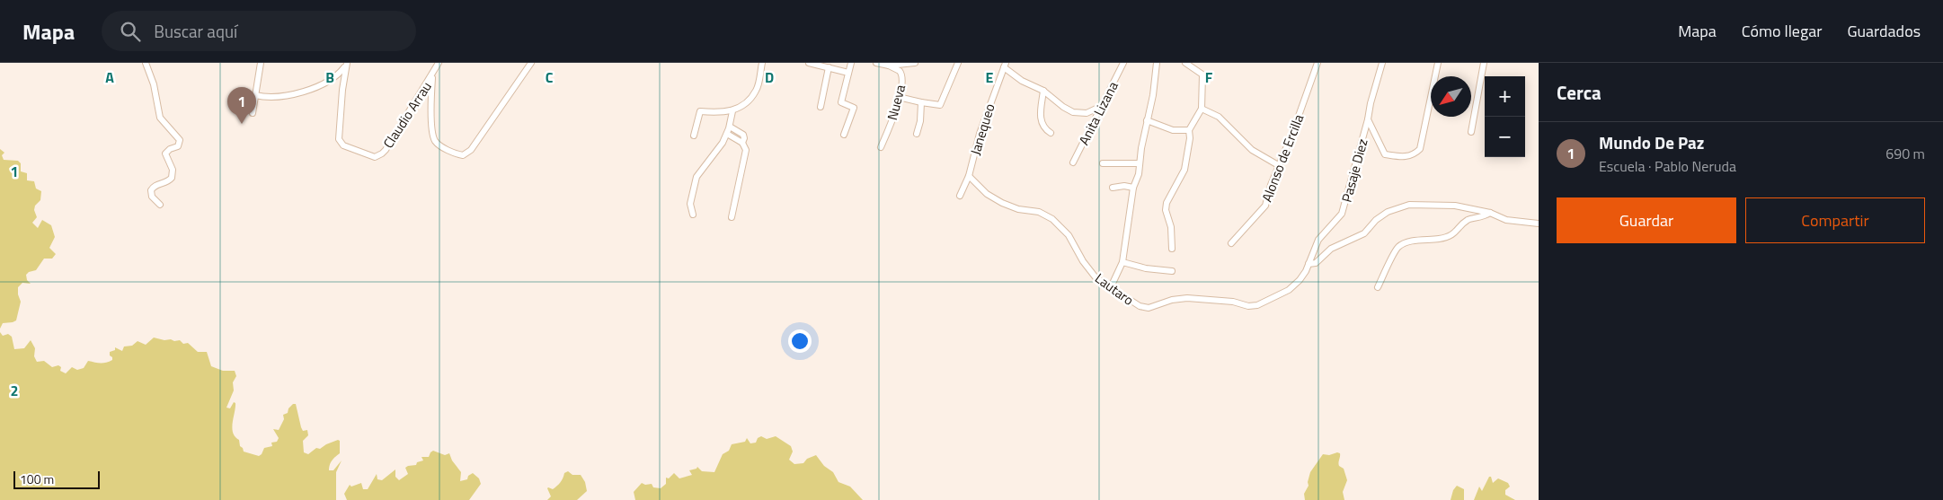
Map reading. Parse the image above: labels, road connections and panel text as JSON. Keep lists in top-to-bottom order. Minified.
{"streets":{"street":["Nueva","Anita Lizana","Claudio Arrau","Janequeo","Alonso de Ercilla","Pasaje Diez","Lautaro"]},"crossings":[["Janequeo","Lautaro"],["Pasaje Diez","Lautaro"]],"scale_bar":"100 m","north":"bottom left","page":{"header":"Mapa","search":"Buscar aquí","nav":["Mapa","Cómo llegar","Guardados"],"heading":"Cerca","map_buttons":["+","−"],"pins":"1","list":[{"mark":"1","name":"Mundo De Paz","note":"Escuela · Pablo Neruda","value":"690 m"}],"buttons":["Guardar","Compartir"],"scale":"100 m"},"grid":{"columns":["A","B","C","D","E","F"],"rows":["1","2"]}}
